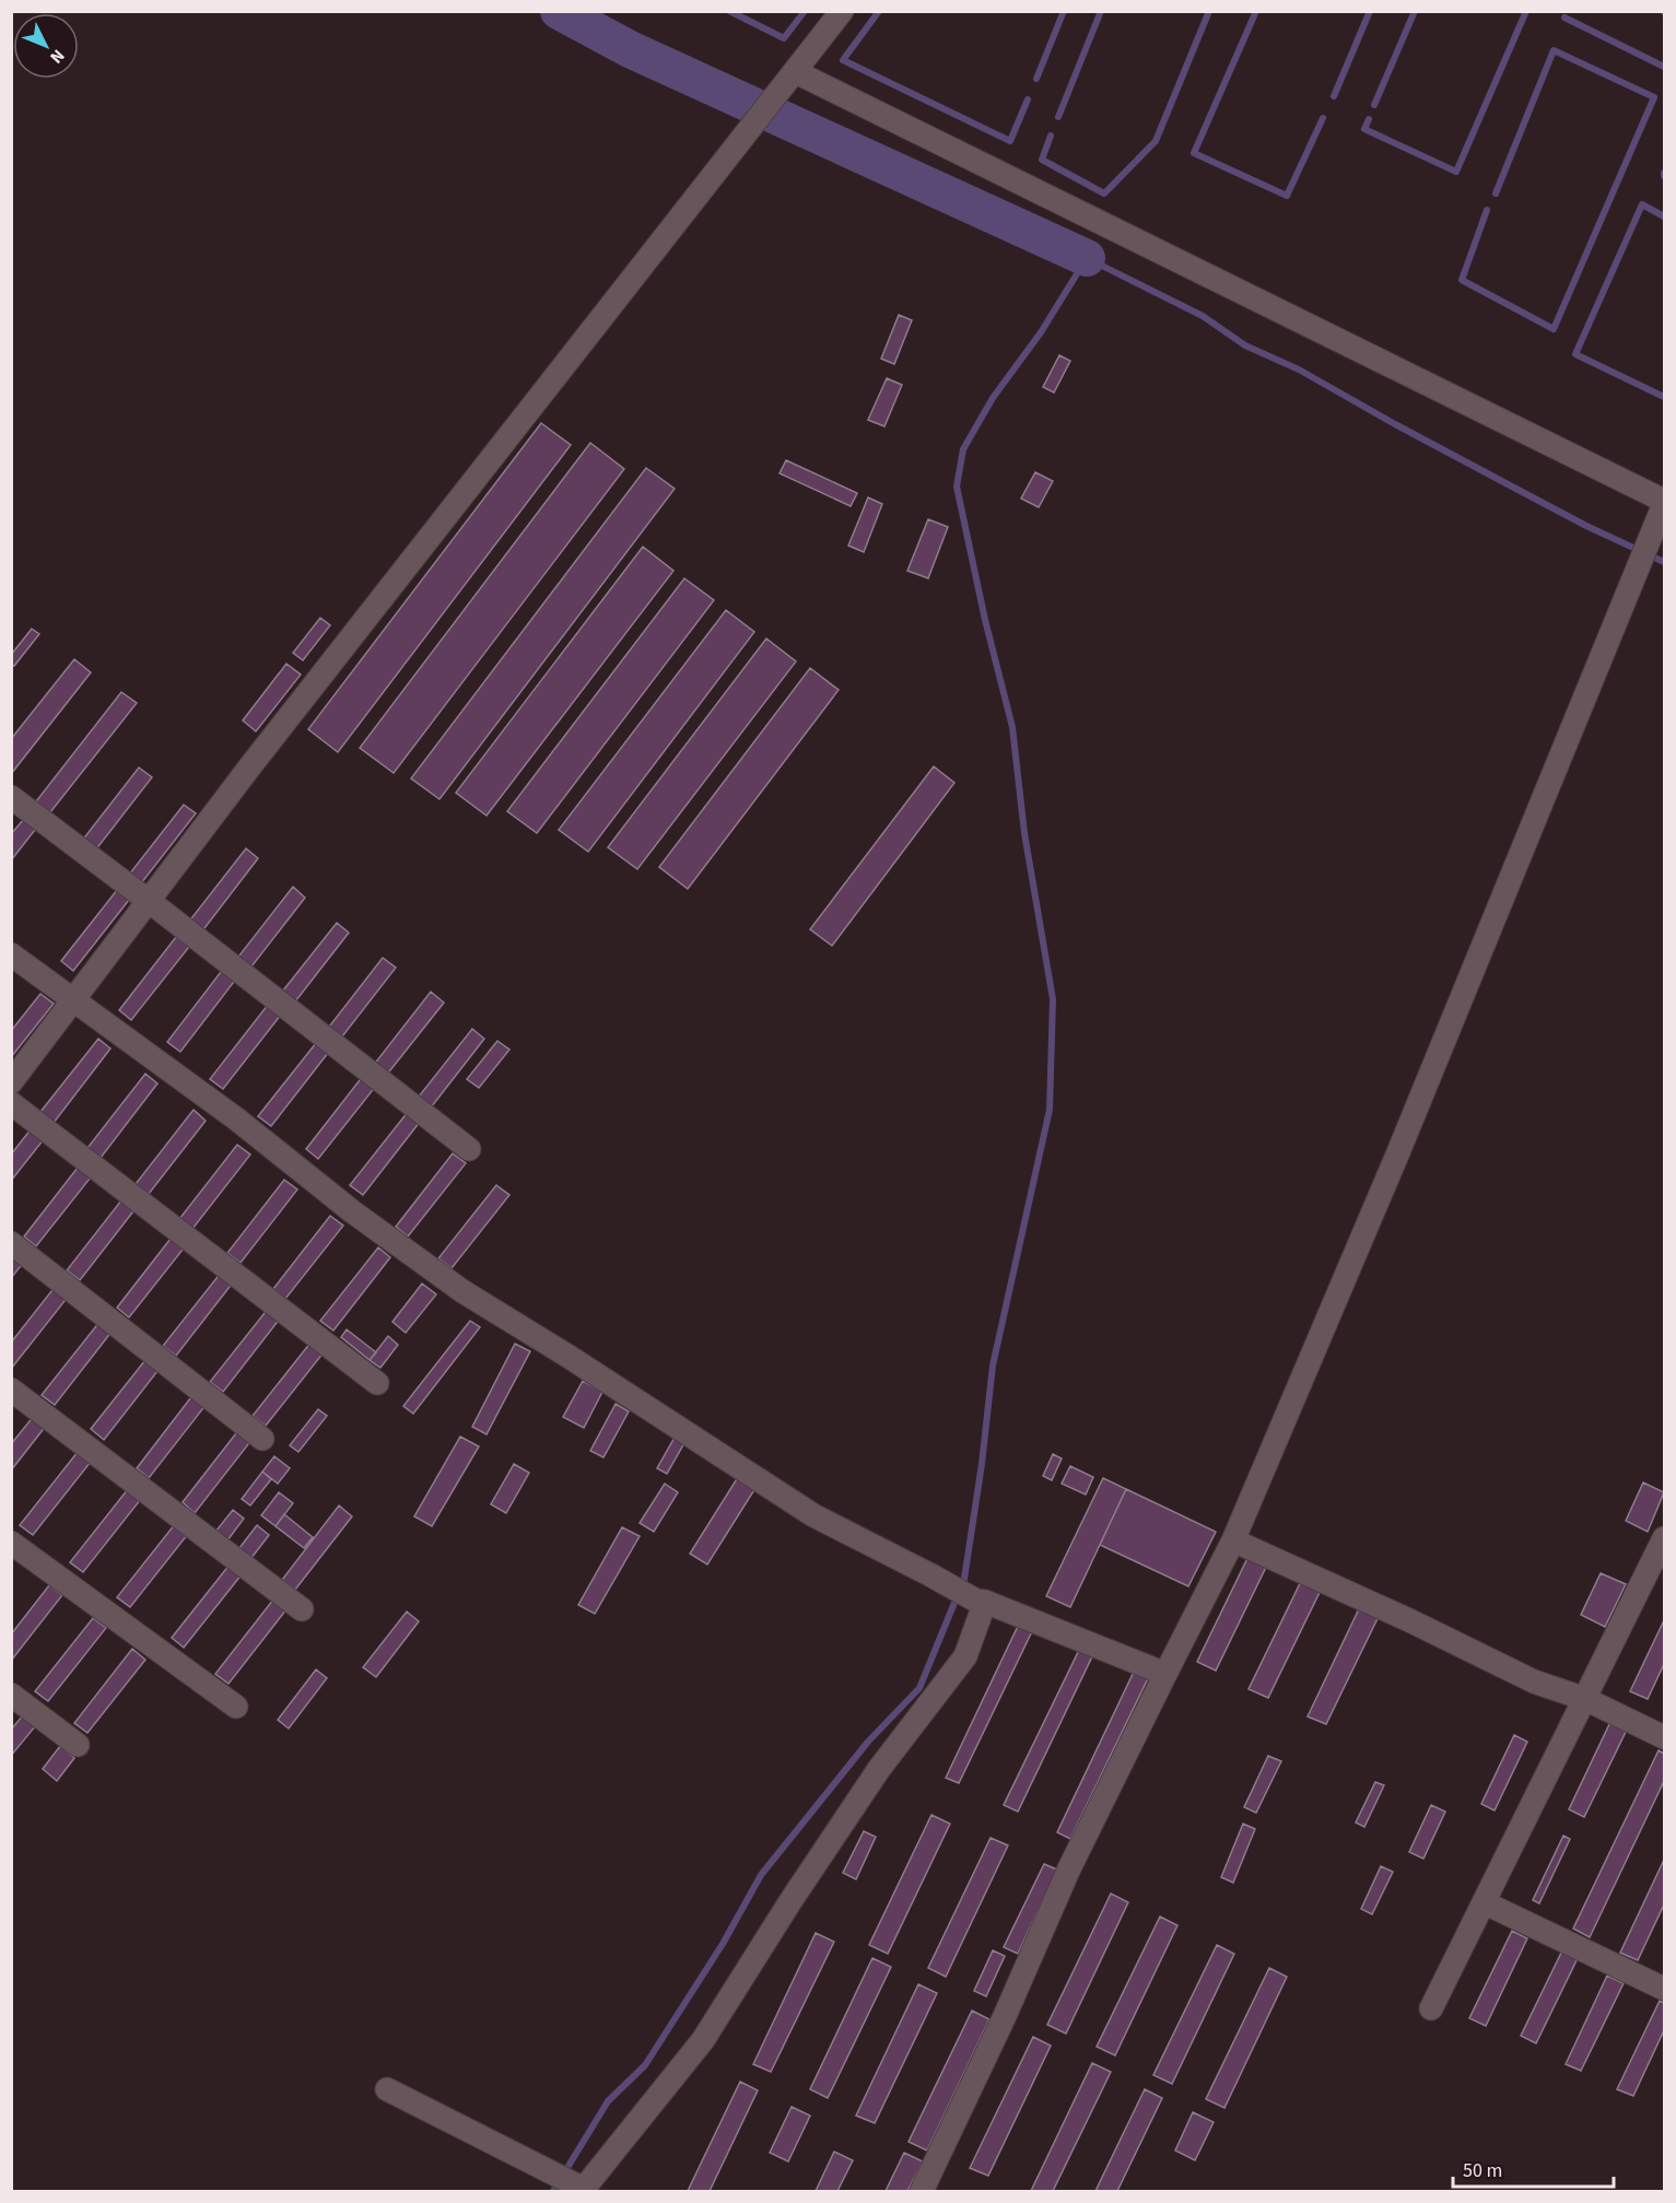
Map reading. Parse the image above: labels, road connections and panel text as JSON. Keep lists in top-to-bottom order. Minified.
{"scale_bar":"50 m","north":"bottom right"}
